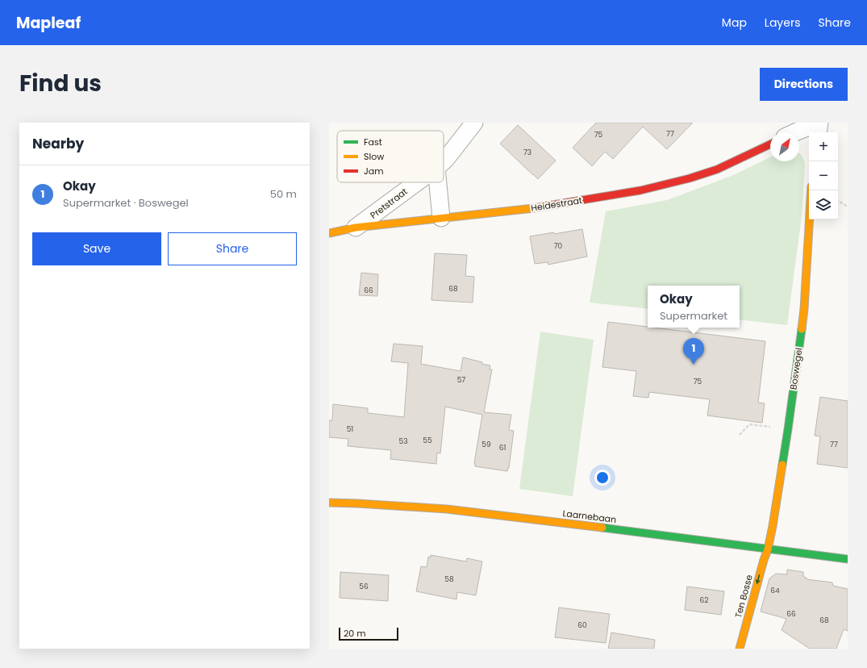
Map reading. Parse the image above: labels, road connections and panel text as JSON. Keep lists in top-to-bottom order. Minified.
{"streets":{"street":["Pretstraat","Heidestraat","Boswegel","Laarnebaan","Ten Bosse"]},"crossings":[["Pretstraat","Heidestraat"],["Boswegel","Laarnebaan"],["Boswegel","Ten Bosse"],["Laarnebaan","Ten Bosse"]],"one_way":["Ten Bosse"],"house_numbers":["77","75","73","70","68","66","57","75","51","55","53","59","77","61","58","56","64","62","66","68","60"],"legend":["Fast","Slow","Jam"],"scale_bar":"20 m","north":"top right","page":{"header":"Mapleaf","nav":["Map","Layers","Share"],"title":"Find us","buttons":["Directions",["Save","Share"]],"heading":"Nearby","map_buttons":["+","−"],"list":[{"mark":"1","name":"Okay","note":"Supermarket · Boswegel","value":"50 m"}],"popup":["Okay","Supermarket"],"pins":"1","scale":"20 m"}}
